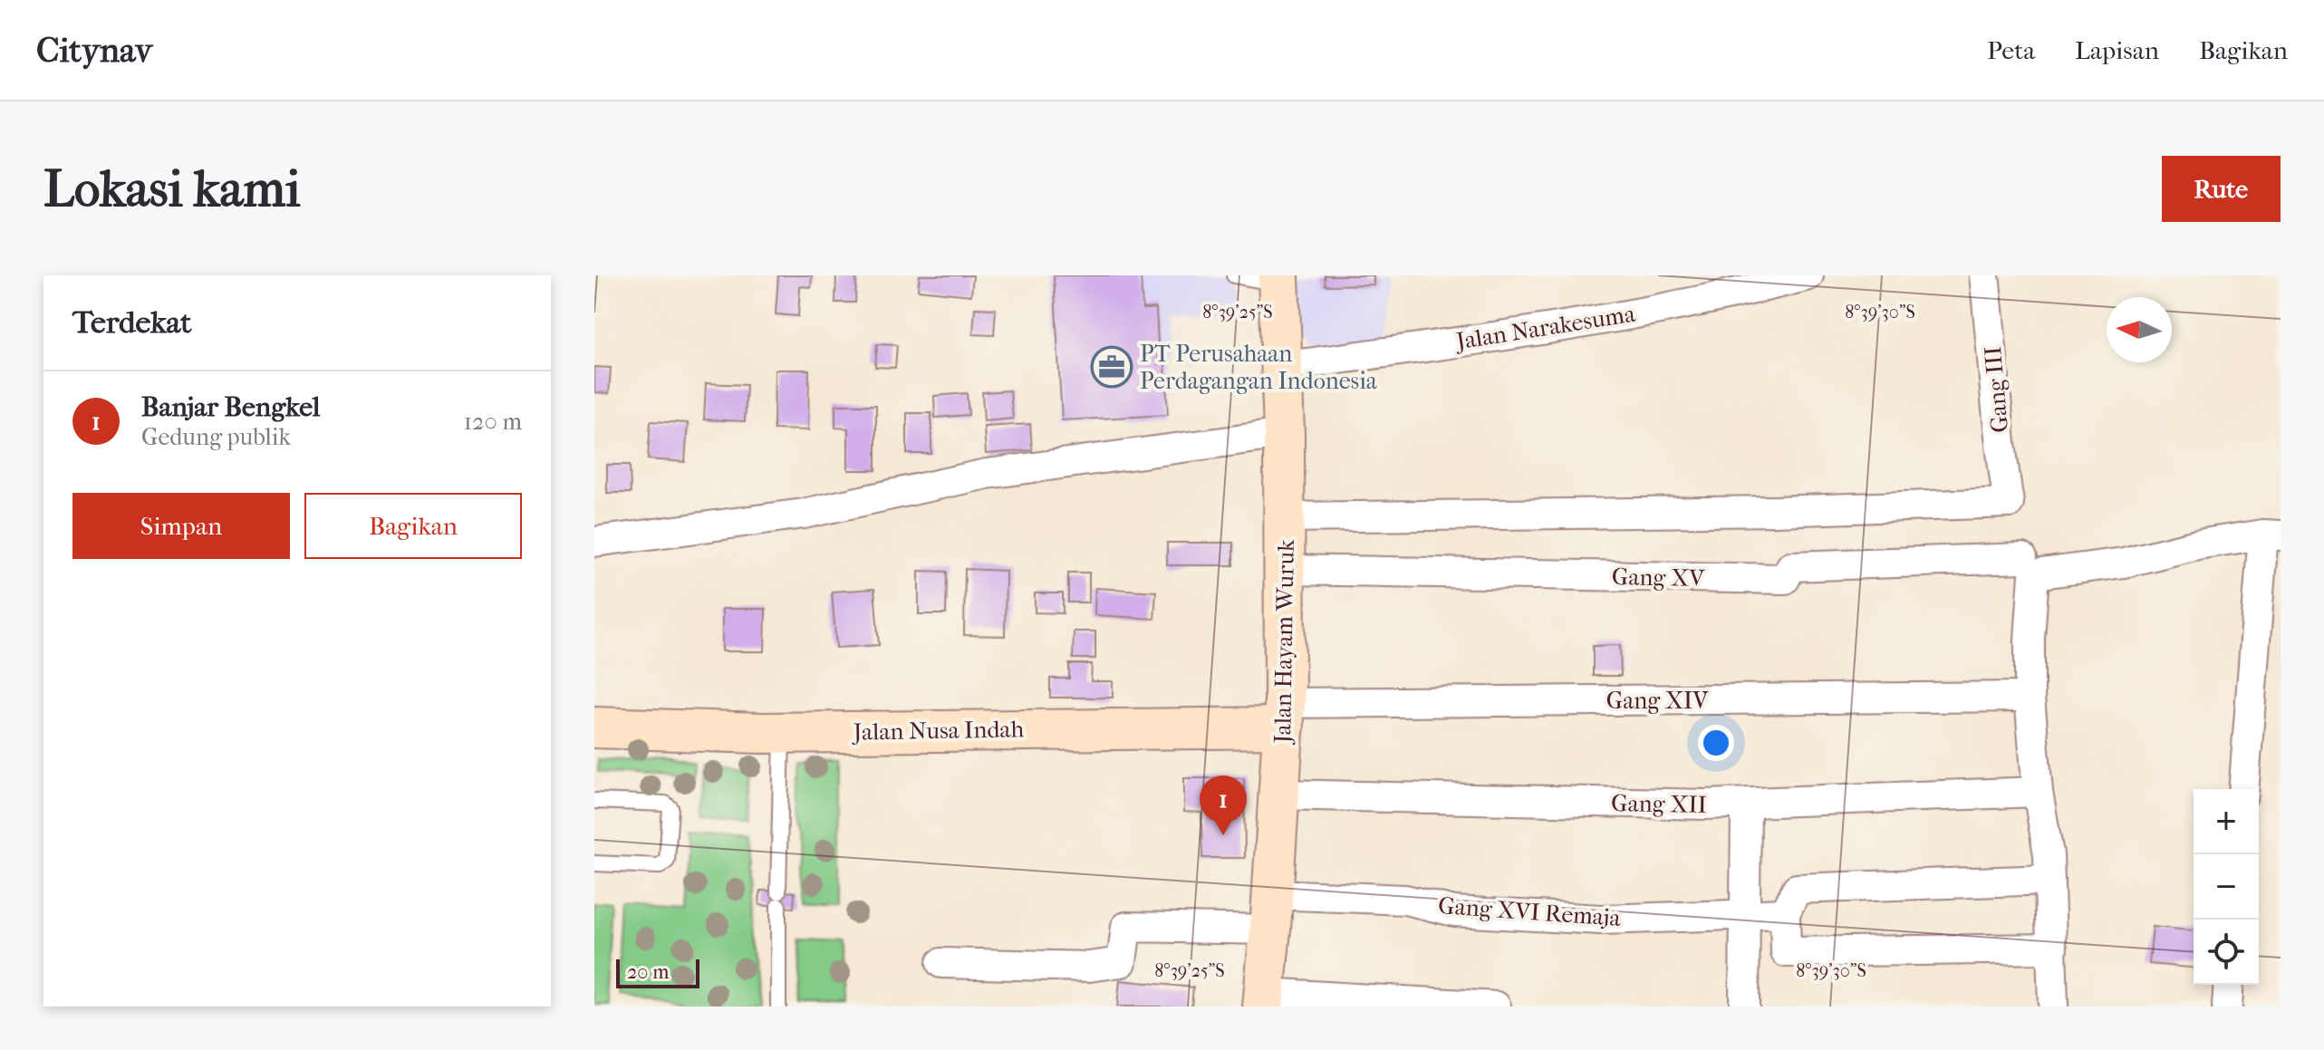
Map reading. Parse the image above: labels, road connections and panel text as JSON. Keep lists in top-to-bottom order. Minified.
{"streets":{"street":["Jalan Narakesuma","Gang III","Gang XV","Jalan Hayam Wuruk","Gang XIV","Jalan Nusa Indah","Gang XII","Gang XVI Remaja"]},"crossings":[["Jalan Narakesuma","Jalan Hayam Wuruk"],["Gang III","Jalan Hayam Wuruk"],["Gang XV","Jalan Hayam Wuruk"],["Jalan Hayam Wuruk","Gang XIV"],["Jalan Hayam Wuruk","Jalan Nusa Indah"],["Jalan Hayam Wuruk","Gang XII"],["Jalan Hayam Wuruk","Gang XVI Remaja"],["Gang XIV","Jalan Nusa Indah"]],"places":{"office":["PT Perusahaan Perdagangan Indonesia"]},"scale_bar":"20 m","north":"left","page":{"header":"Citynav","nav":["Peta","Lapisan","Bagikan"],"buttons":["Rute",["Simpan","Bagikan"]],"title":"Lokasi kami","heading":"Terdekat","list":[{"mark":"1","name":"Banjar Bengkel","note":"Gedung publik","value":"120 m"}],"pins":"1","map_buttons":["+","−"],"scale":"20 m"},"coordinates":["8°39'25\"S","8°39'30\"S"]}
